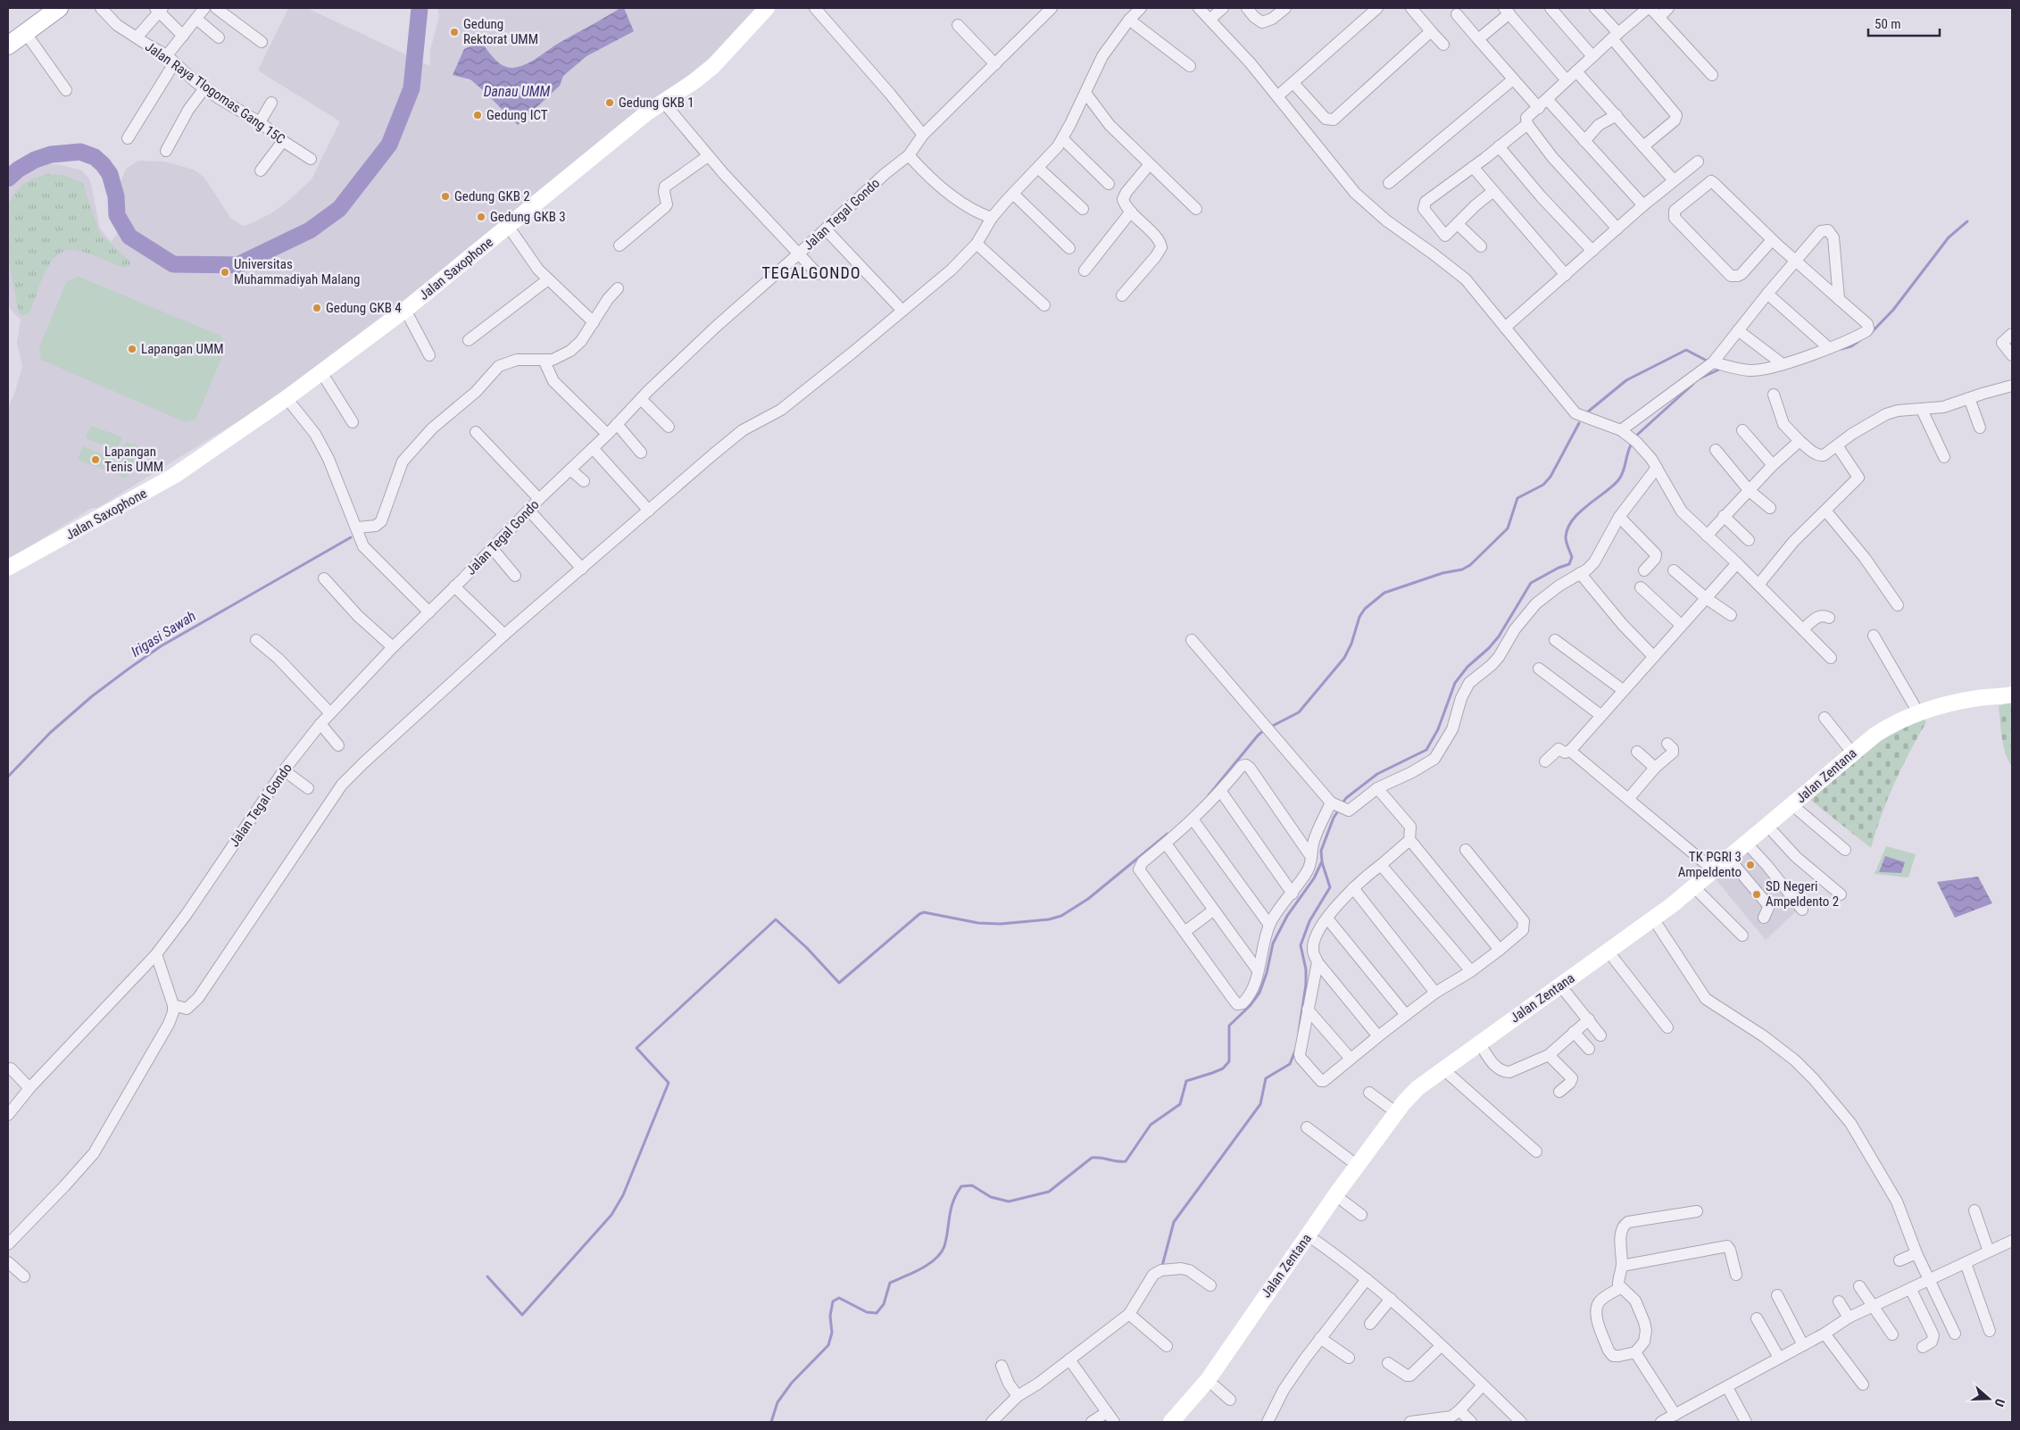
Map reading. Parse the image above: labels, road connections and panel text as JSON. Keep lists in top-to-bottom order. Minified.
{"streets":{"street":["Jalan Raya Tlogomas Gang 15C","Jalan Tegal Gondo","Jalan Saxophone","Jalan Zentana"]},"districts":["TEGALGONDO"],"water":["Danau UMM","Irigasi Sawah"],"places":["Gedung Rektorat UMM","Gedung GKB 1","Gedung ICT","Gedung GKB 2","Gedung GKB 3","Universitas Muhammadiyah Malang","Gedung GKB 4","Lapangan UMM","Lapangan Tenis UMM","TK PGRI 3 Ampeldento","SD Negeri Ampeldento 2"],"scale_bar":"50 m","north":"right"}
